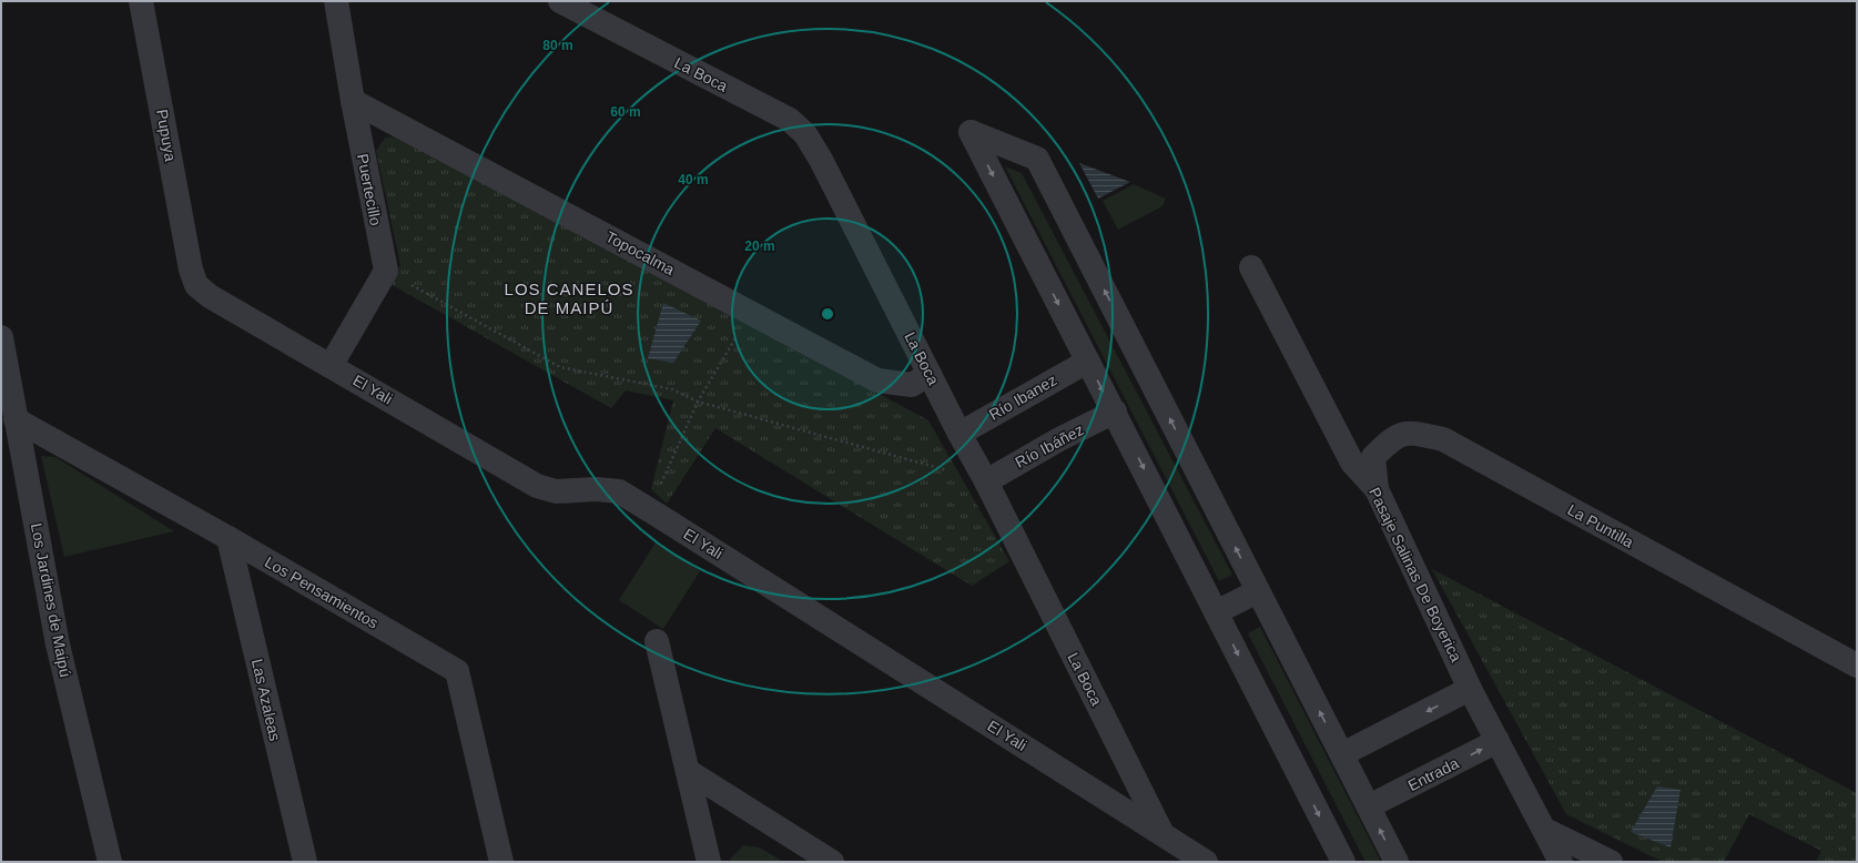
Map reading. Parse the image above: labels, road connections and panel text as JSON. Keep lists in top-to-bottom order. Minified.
{"streets":{"street":["La Boca","Pupuya","Puertecillo","Topocalma","El Yali","Río Ibanez","Río Ibáñez","La Puntilla","Pasaje Salinas De Boyerica","Los Pensamientos","Los Jardines de Maipú","Las Azaleas","Entrada"]},"crossings":[["La Boca","Topocalma"],["La Boca","El Yali"],["La Boca","Río Ibanez"],["La Boca","Río Ibáñez"],["Pupuya","El Yali"],["Puertecillo","Topocalma"],["La Puntilla","Pasaje Salinas De Boyerica"],["Pasaje Salinas De Boyerica","Entrada"],["Los Pensamientos","Los Jardines de Maipú"],["Los Pensamientos","Las Azaleas"]],"districts":["LOS CANELOS DE MAIPÚ"],"rings":["80 m","60 m","40 m","20 m"]}
